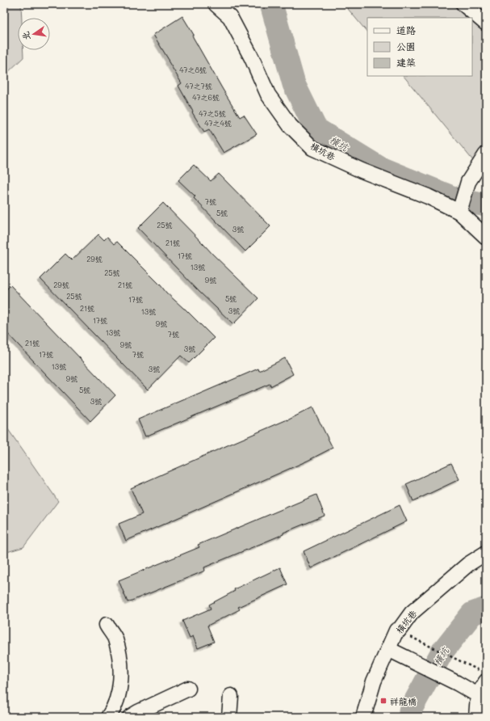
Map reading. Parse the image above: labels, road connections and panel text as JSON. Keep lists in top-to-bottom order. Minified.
{"streets":{"street":["橫坑巷"]},"water":["橫坑"],"places":{"transit":["祥龍橋"]},"house_numbers":["47之8號","47之7號","47之6號","47之5號","47之4號","7號","5號","25號","3號","21號","17號","29號","13號","25號","9號","29號","21號","25號","5號","17號","21號","3號","13號","17號","9號","13號","7號","21號","9號","3號","17號","7號","13號","3號","9號","5號","3號"],"legend":["道路","公園","建築"],"north":"left"}
